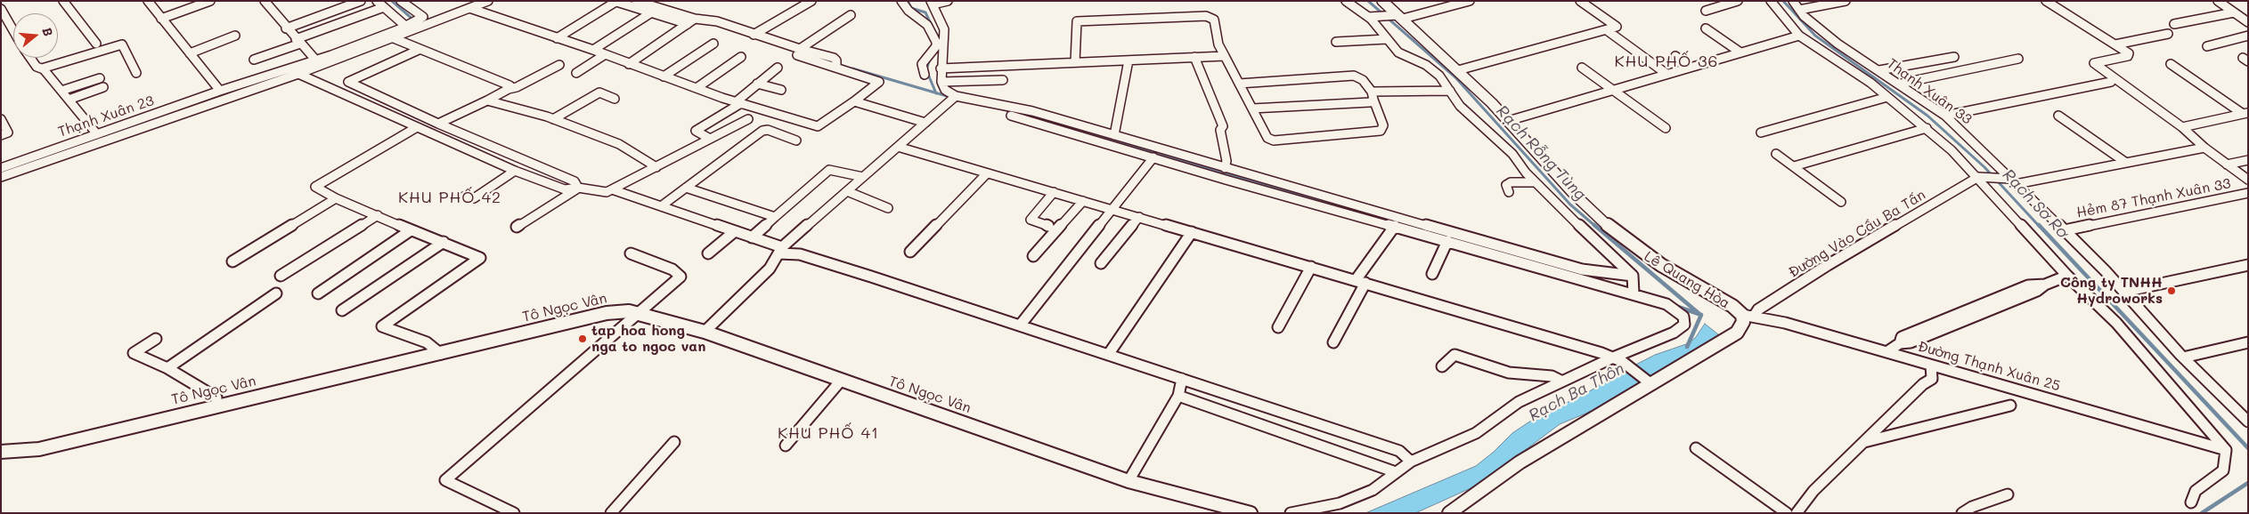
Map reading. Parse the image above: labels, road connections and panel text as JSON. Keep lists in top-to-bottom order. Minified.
{"streets":{"street":["Thạnh Xuân 33","Thạnh Xuân 23","Hẻm 87 Thạnh Xuân 33","Đường Vào Cầu Ba Tấn","Lê Quang Hòa","Tô Ngọc Vân","Đường Thạnh Xuân 25"]},"crossings":[["Thạnh Xuân 33","Hẻm 87 Thạnh Xuân 33"],["Đường Vào Cầu Ba Tấn","Lê Quang Hòa"],["Đường Vào Cầu Ba Tấn","Đường Thạnh Xuân 25"],["Lê Quang Hòa","Đường Thạnh Xuân 25"]],"districts":["KHU PHỐ 36","KHU PHỐ 42","KHU PHỐ 41"],"water":["Rạch Rỗng Tùng","Rạch Sơ Rơ","Rạch Ba Thôn"],"places":["Công ty TNHH Hydroworks","tap hoa hong nga to ngoc van"],"north":"right"}
